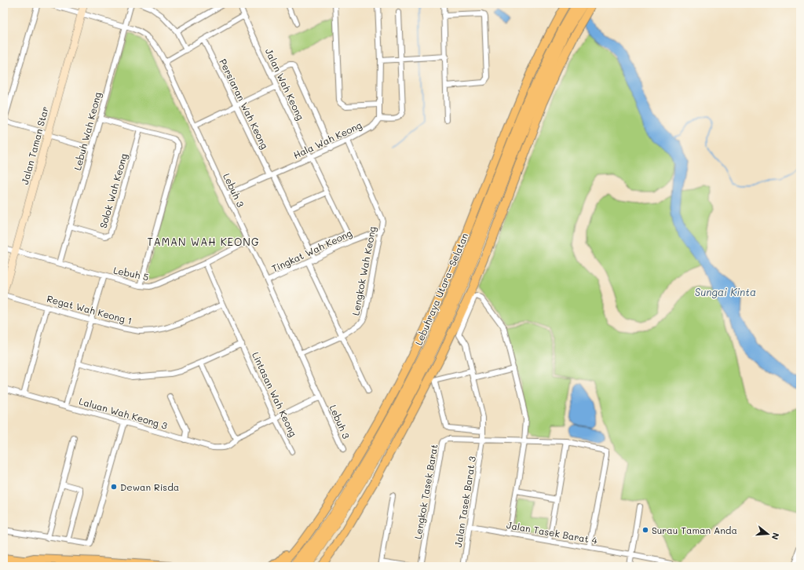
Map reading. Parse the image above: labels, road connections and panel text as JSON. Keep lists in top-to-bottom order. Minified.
{"streets":{"highway":["Lebuhraya Utara–Selatan"],"street":["Jalan Wah Keong","Persiaran Wah Keong","Lebuh Wah Keong","Hala Wah Keong","Jalan Taman Star","Lebuh 3","Solok Wah Keong","Tingkat Wah Keong","Lengkok Wah Keong","Lebuh 5","Regat Wah Keong 1","Lintasan Wah Keong","Laluan Wah Keong 3","Lengkok Tasek Barat","Jalan Tasek Barat 3","Jalan Tasek Barat 4"]},"crossings":[["Jalan Wah Keong","Hala Wah Keong"],["Jalan Wah Keong","Tingkat Wah Keong"],["Persiaran Wah Keong","Hala Wah Keong"],["Persiaran Wah Keong","Tingkat Wah Keong"],["Lebuh Wah Keong","Lebuh 3"],["Lebuh Wah Keong","Solok Wah Keong"],["Lebuh Wah Keong","Lebuh 5"],["Hala Wah Keong","Lebuh 3"],["Hala Wah Keong","Lengkok Wah Keong"],["Jalan Taman Star","Lebuh 3"],["Jalan Taman Star","Lebuh 5"],["Lebuh 3","Tingkat Wah Keong"],["Lebuh 3","Lengkok Wah Keong"],["Lebuh 3","Lebuh 5"],["Lebuh 3","Laluan Wah Keong 3"],["Tingkat Wah Keong","Lengkok Wah Keong"],["Lebuh 5","Lintasan Wah Keong"],["Regat Wah Keong 1","Lintasan Wah Keong"],["Lintasan Wah Keong","Laluan Wah Keong 3"],["Lengkok Tasek Barat","Jalan Tasek Barat 3"],["Lengkok Tasek Barat","Jalan Tasek Barat 4"],["Jalan Tasek Barat 3","Jalan Tasek Barat 4"]],"districts":["TAMAN WAH KEONG"],"water":["Sungai Kinta"],"places":["Dewan Risda","Surau Taman Anda"],"north":"right"}
